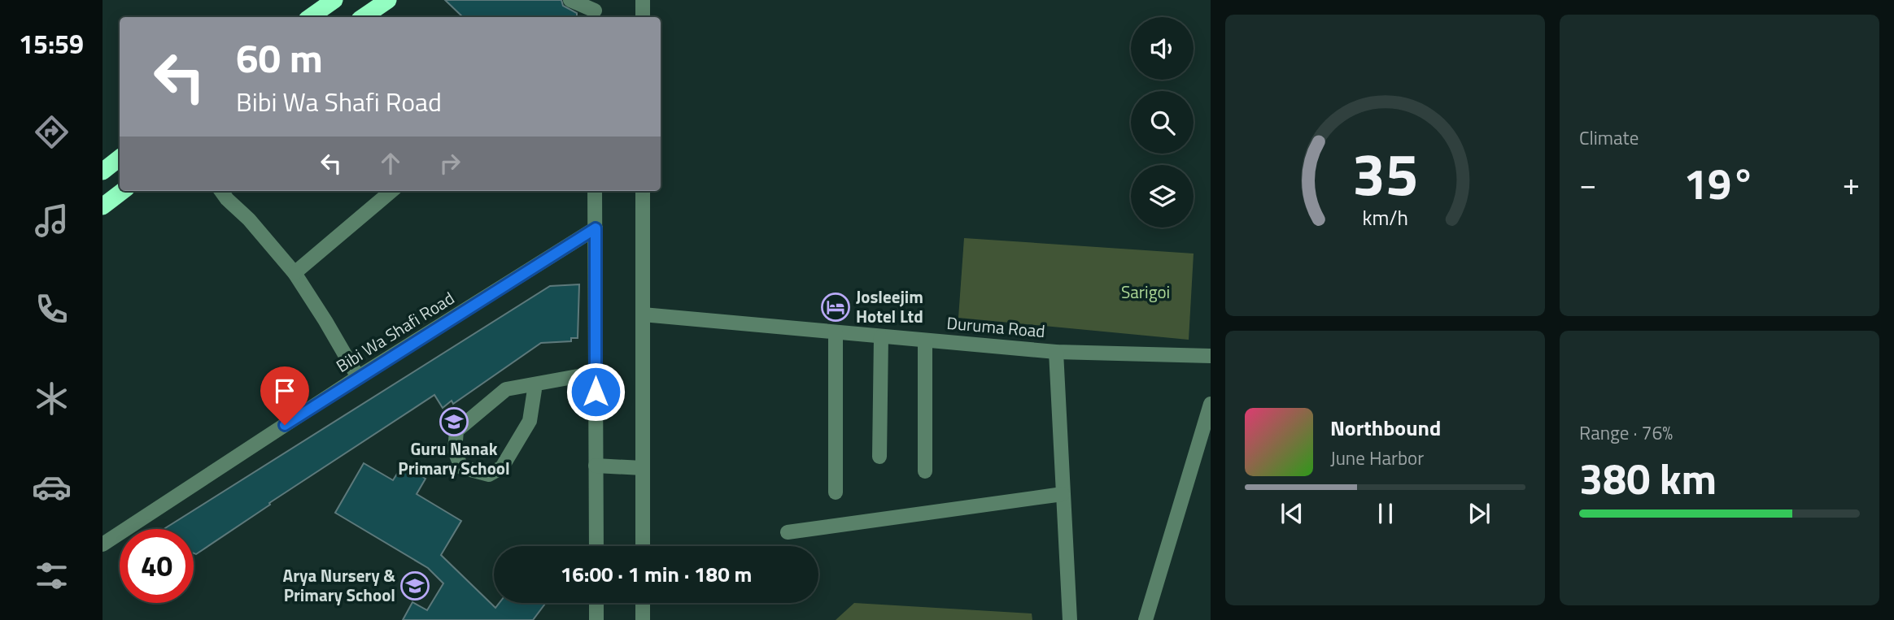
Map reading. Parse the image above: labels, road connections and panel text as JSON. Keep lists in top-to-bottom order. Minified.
{"streets":{"street":["Duruma Road","Bibi Wa Shafi Road"]},"parks":["Sarigoi"],"places":{"hotel":["Josleejim Hotel Ltd"],"school or university":["Guru Nanak Primary School","Arya Nursery & Primary School"]},"page":{"tabs":"15:59","tile":["Climate",["Range · 76%","380 km"]],"turn":["60 m","Bibi Wa Shafi Road"],"heat":["−","19°","+"],"song":["Northbound","June Harbor"],"limit":"40","trip":"16:00 · 1 min · 180 m","gauge":["35","km/h"]}}
